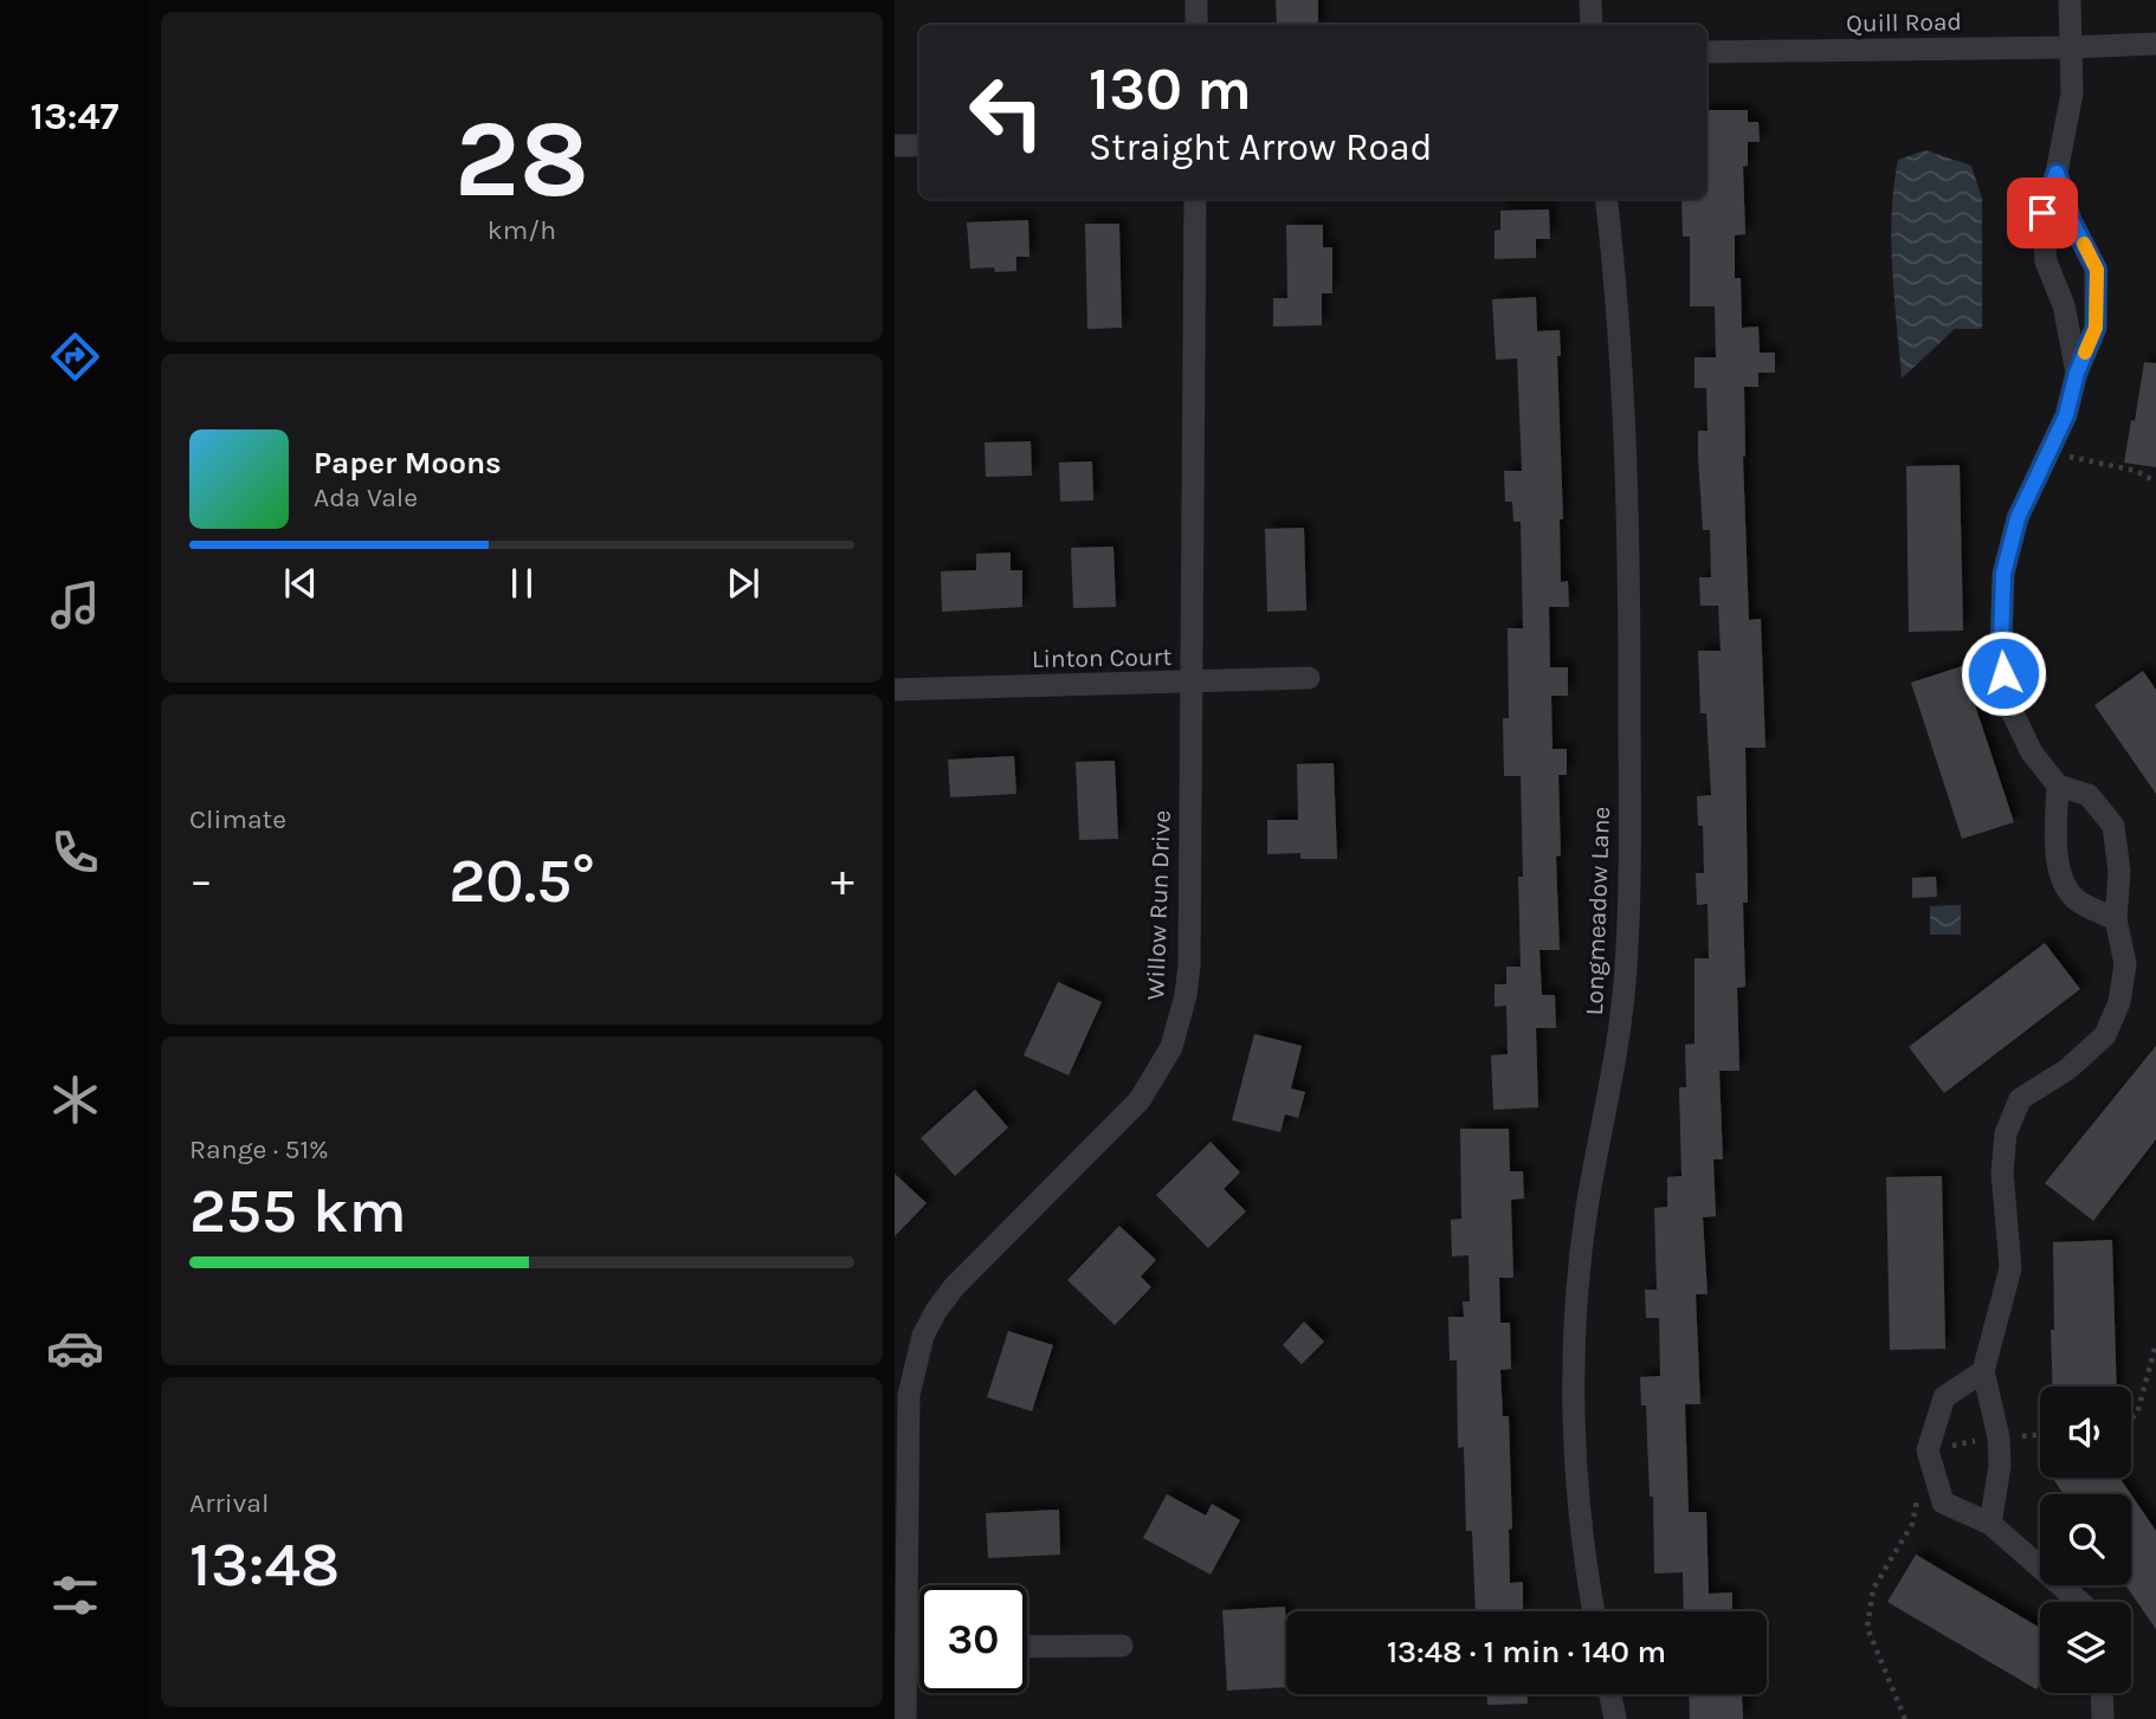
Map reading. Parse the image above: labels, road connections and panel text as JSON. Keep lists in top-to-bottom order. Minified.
{"streets":{"street":["Quill Road","Linton Court","Willow Run Drive","Longmeadow Lane"]},"crossings":[["Linton Court","Willow Run Drive"]],"page":{"tabs":"13:47","tile":[["28","km/h"],"Climate",["Range · 51%","255 km"],["Arrival","13:48"]],"turn":["130 m","Straight Arrow Road"],"song":["Paper Moons","Ada Vale"],"heat":["−","20.5°","+"],"limit":"30","trip":"13:48 · 1 min · 140 m"}}
